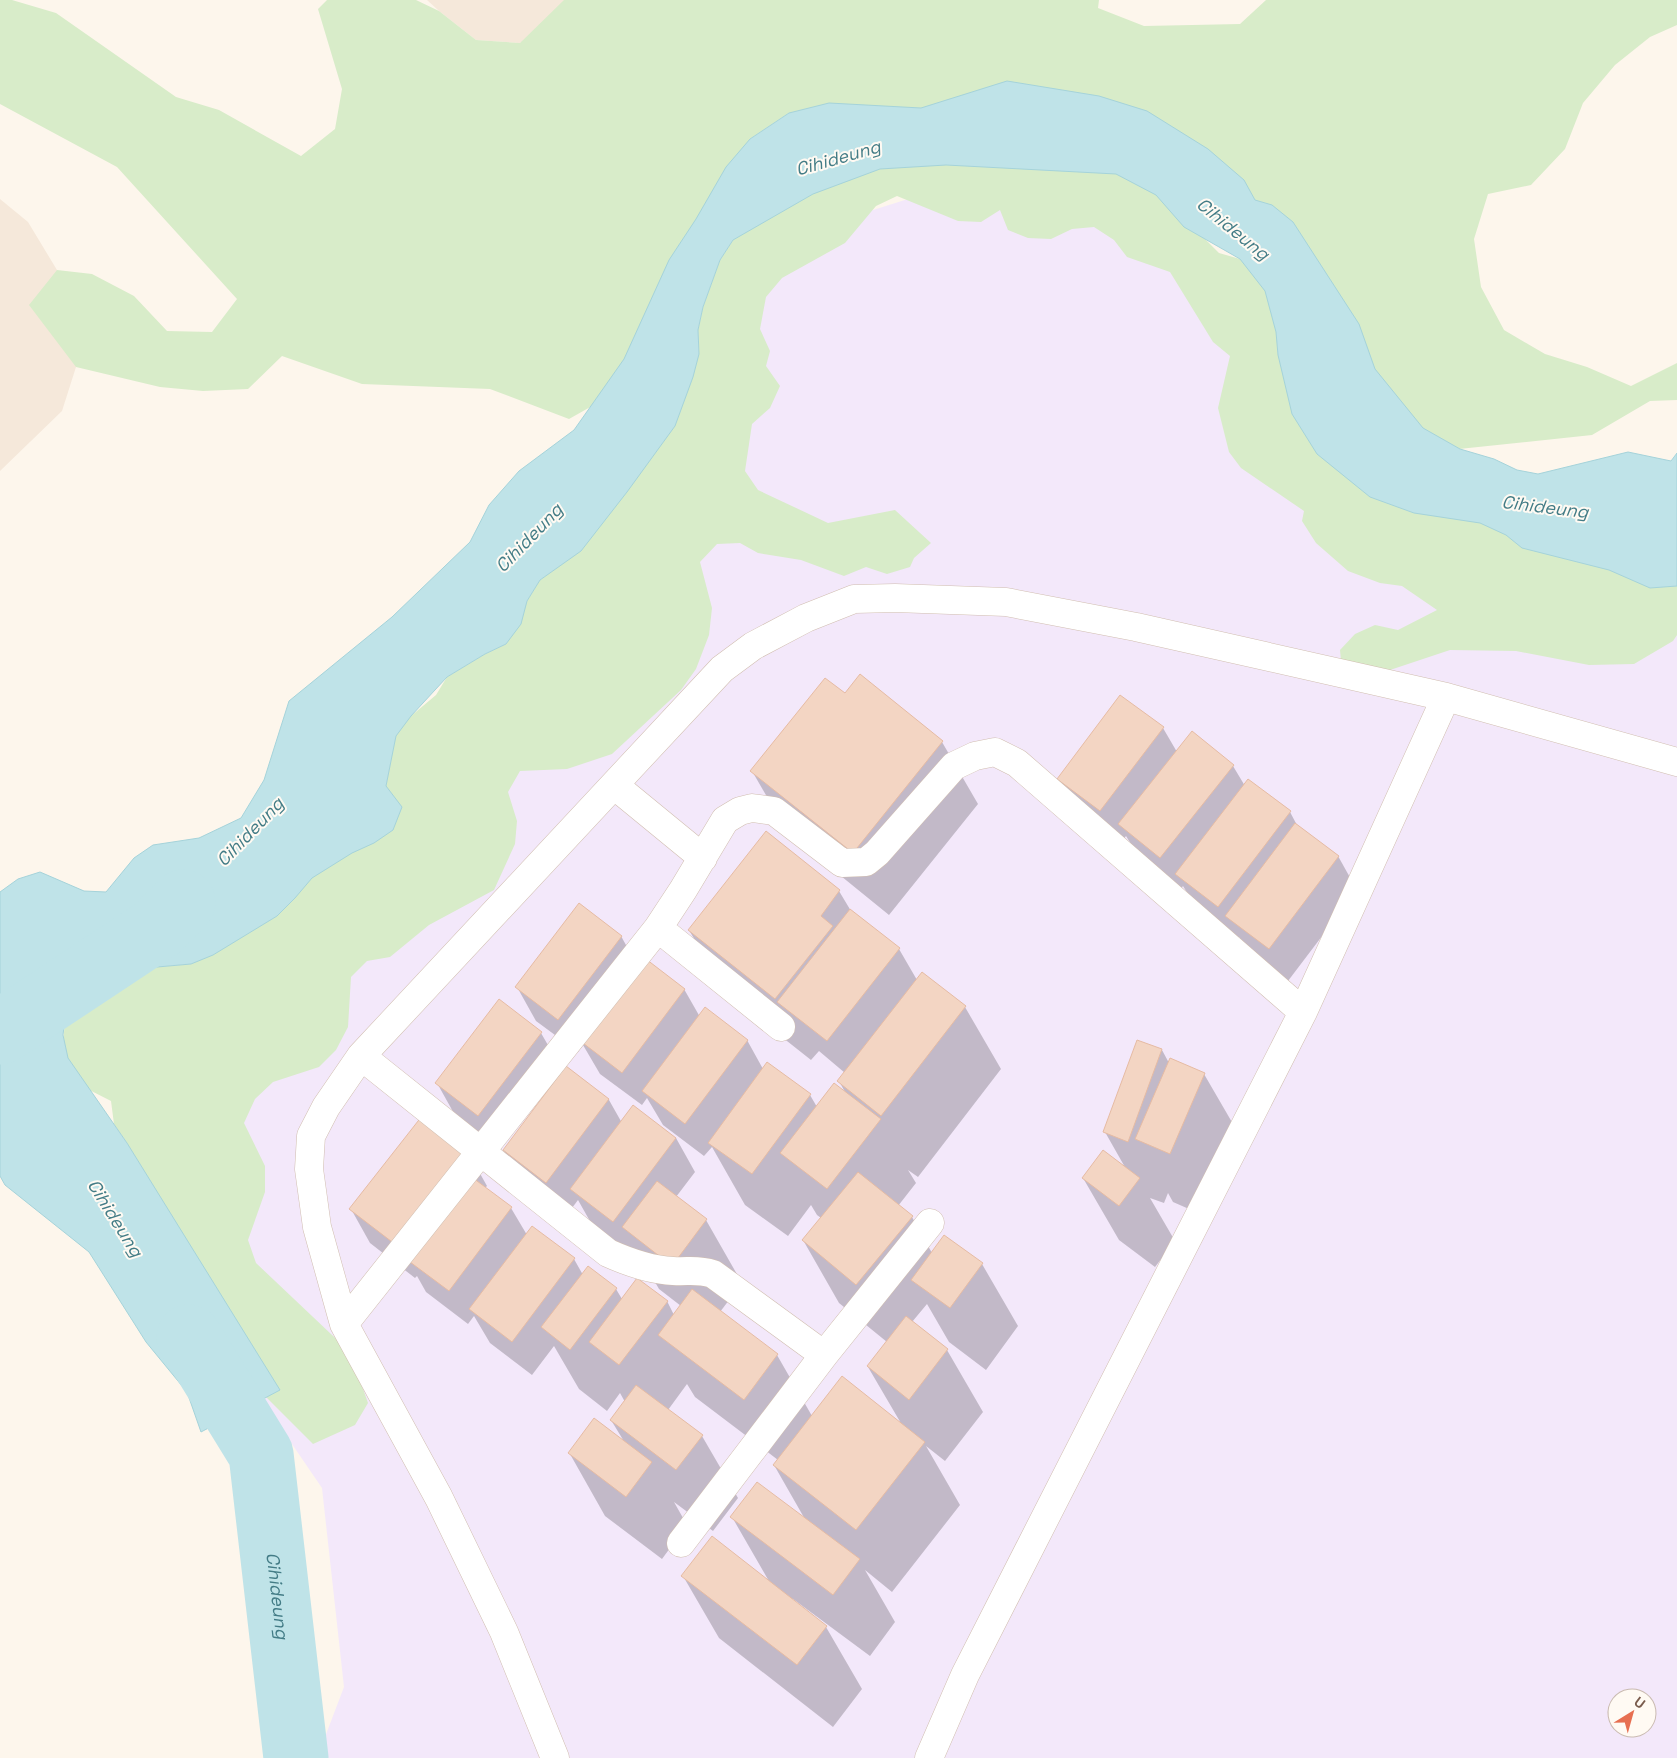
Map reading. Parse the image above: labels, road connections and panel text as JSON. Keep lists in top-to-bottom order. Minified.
{"water":["Cihideung"],"north":"top right"}
